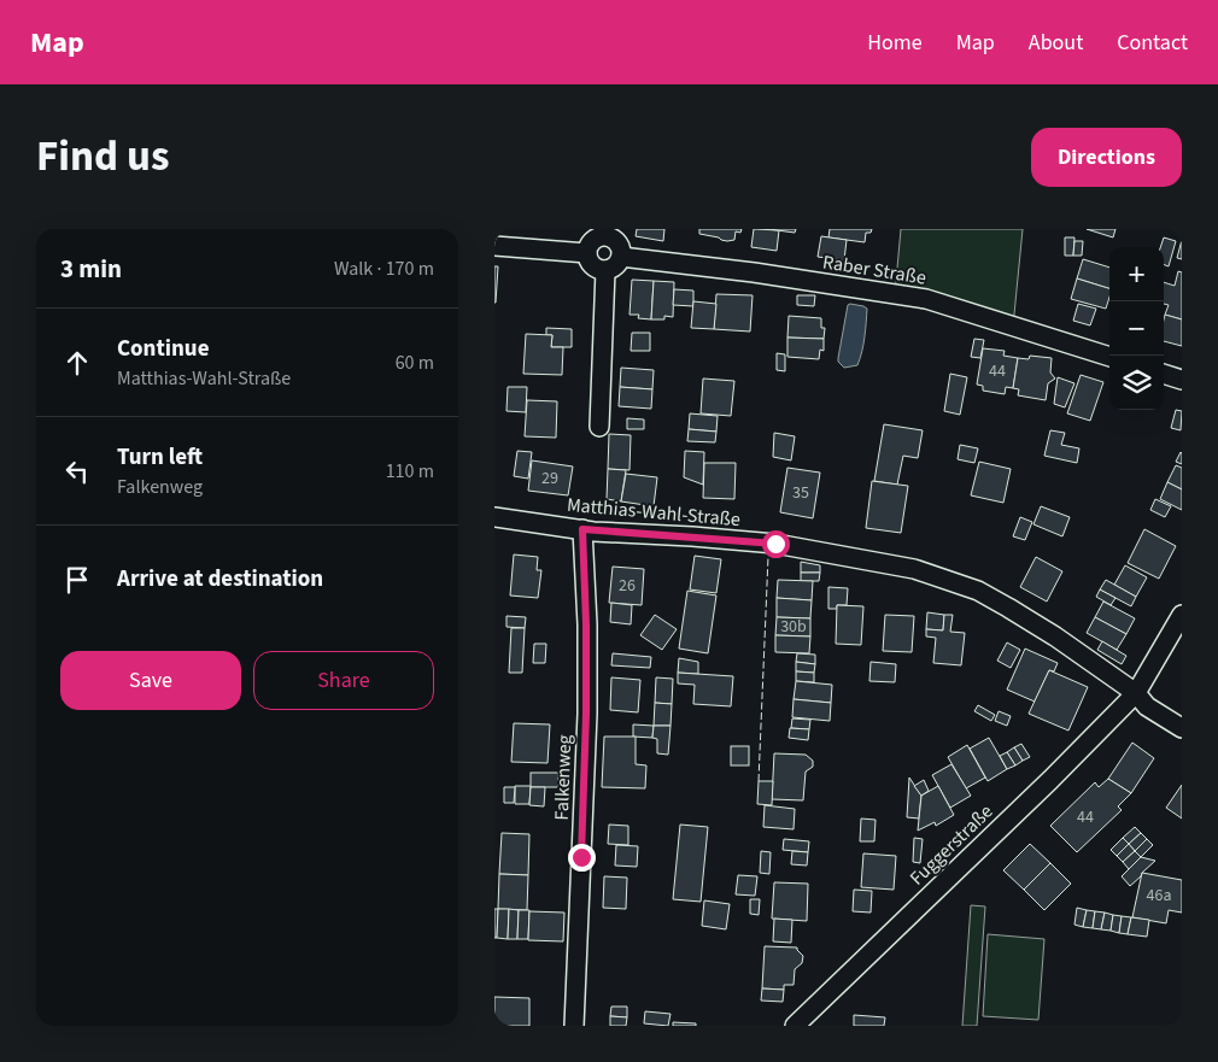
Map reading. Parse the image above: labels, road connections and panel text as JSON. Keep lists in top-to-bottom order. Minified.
{"streets":{"street":["Raber Straße","Matthias-Wahl-Straße","Falkenweg","Fuggerstraße"]},"crossings":[["Matthias-Wahl-Straße","Falkenweg"],["Matthias-Wahl-Straße","Fuggerstraße"]],"house_numbers":["44","29","35","26","30b","44","46a"],"page":{"header":"Map","nav":["Home","Map","About","Contact"],"title":"Find us","buttons":["Directions",["Save","Share"]],"heading":["3 min","Walk · 170 m"],"map_buttons":["+","−"],"list":[["Continue","Matthias-Wahl-Straße","60 m"],["Turn left","Falkenweg","110 m"],"Arrive at destination"]}}
